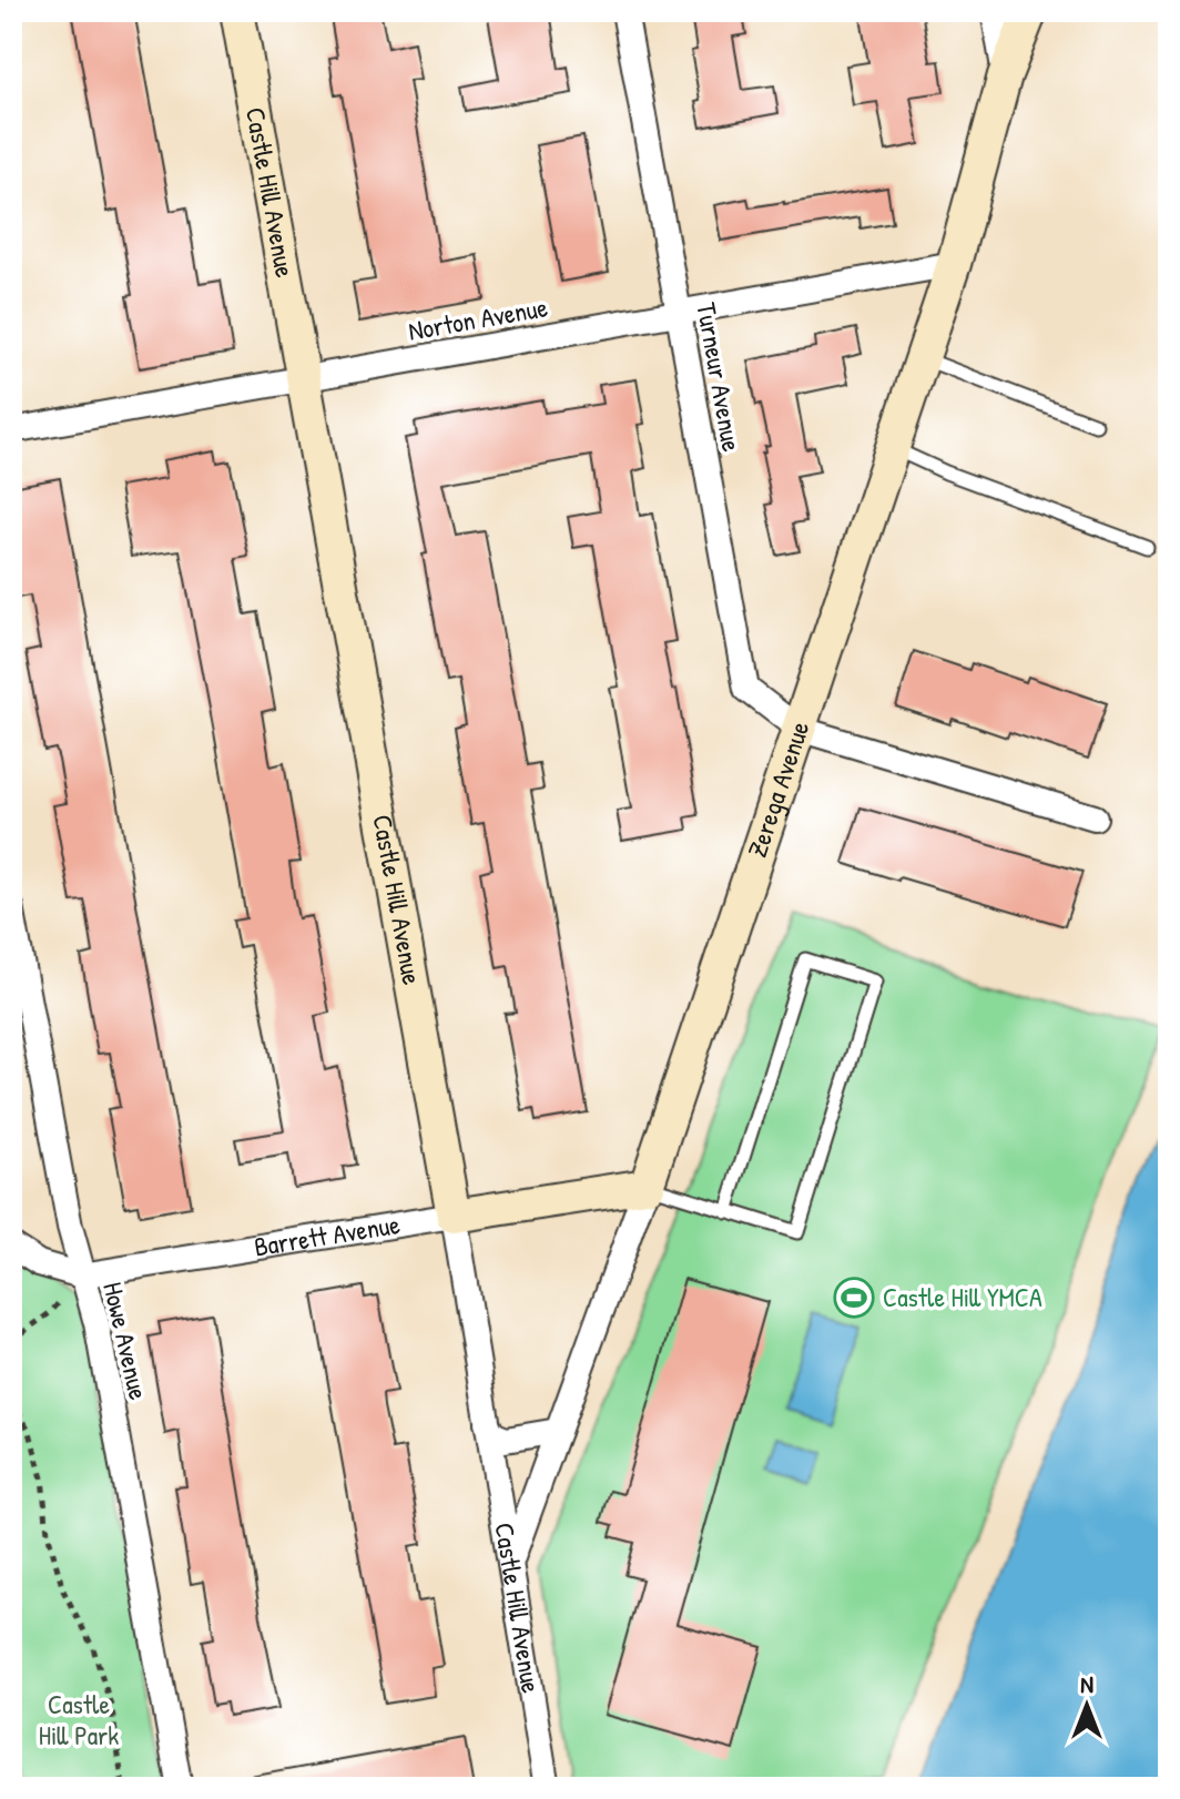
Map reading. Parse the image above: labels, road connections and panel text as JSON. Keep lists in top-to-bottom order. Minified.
{"streets":{"street":["Castle Hill Avenue","Norton Avenue","Turneur Avenue","Zerega Avenue","Barrett Avenue","Howe Avenue"]},"crossings":[["Castle Hill Avenue","Norton Avenue"],["Castle Hill Avenue","Zerega Avenue"],["Castle Hill Avenue","Barrett Avenue"],["Norton Avenue","Turneur Avenue"],["Norton Avenue","Zerega Avenue"],["Turneur Avenue","Zerega Avenue"],["Zerega Avenue","Barrett Avenue"],["Barrett Avenue","Howe Avenue"]],"parks":["Castle Hill Park"],"places":{"sports":["Castle Hill YMCA"]},"north":"top"}
